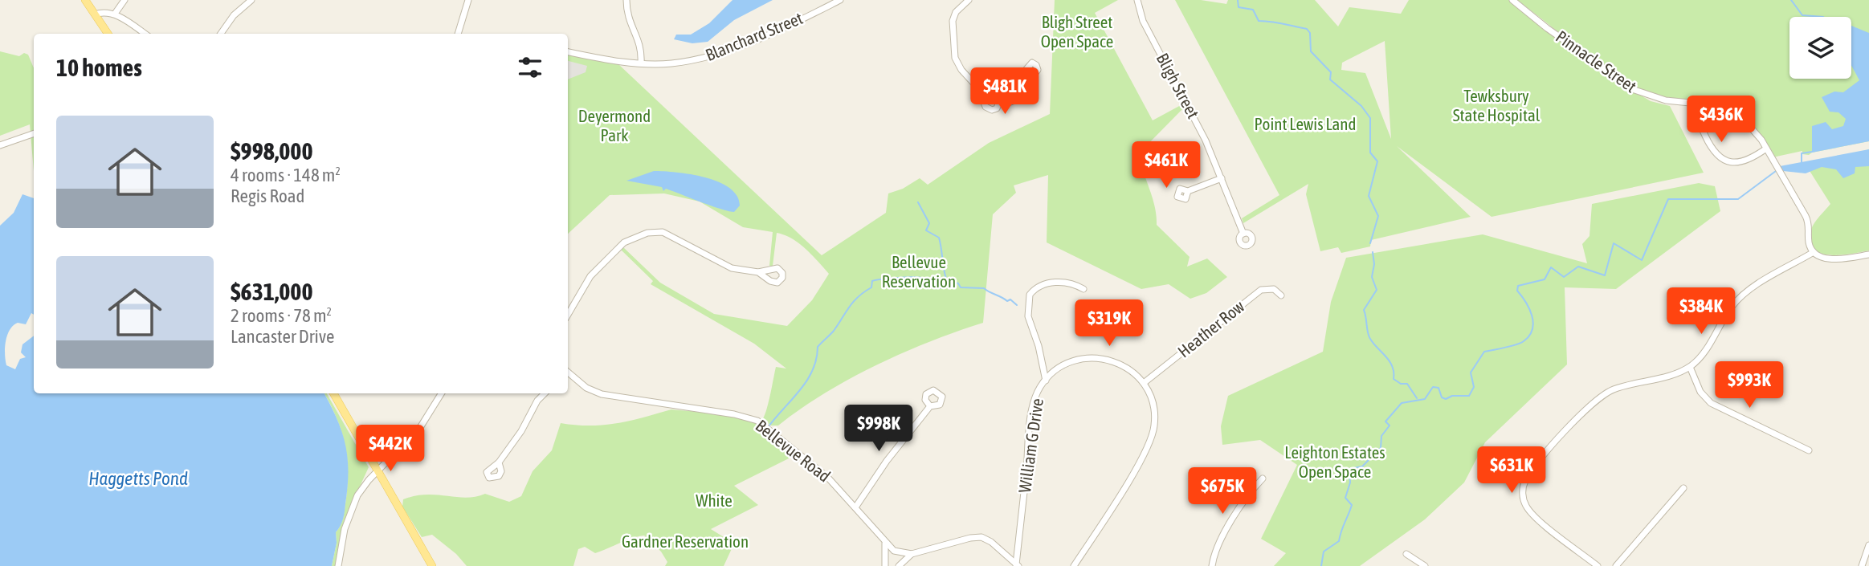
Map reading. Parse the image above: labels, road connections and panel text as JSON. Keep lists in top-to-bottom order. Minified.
{"streets":{"street":["Blanchard Street","Pinnacle Street","Bligh Street","Heather Row","William G Drive","Bellevue Road"]},"crossings":[["Heather Row","William G Drive"]],"water":["Haggetts Pond"],"parks":["Bligh Street Open Space","Tewksbury State Hospital","Deyermond Park","Point Lewis Land","Bellevue Reservation","Leighton Estates Open Space","White","Gardner Reservation"],"page":{"heading":"10 homes","price":["$481K","$436K","$461K","$384K","$319K","$993K","$998K","$442K","$631K","$675K"],"list":[{"name":"$998,000","note":"4 rooms · 148 m² · Regis Road"},{"name":"$631,000","note":"2 rooms · 78 m² · Lancaster Drive"}]}}
